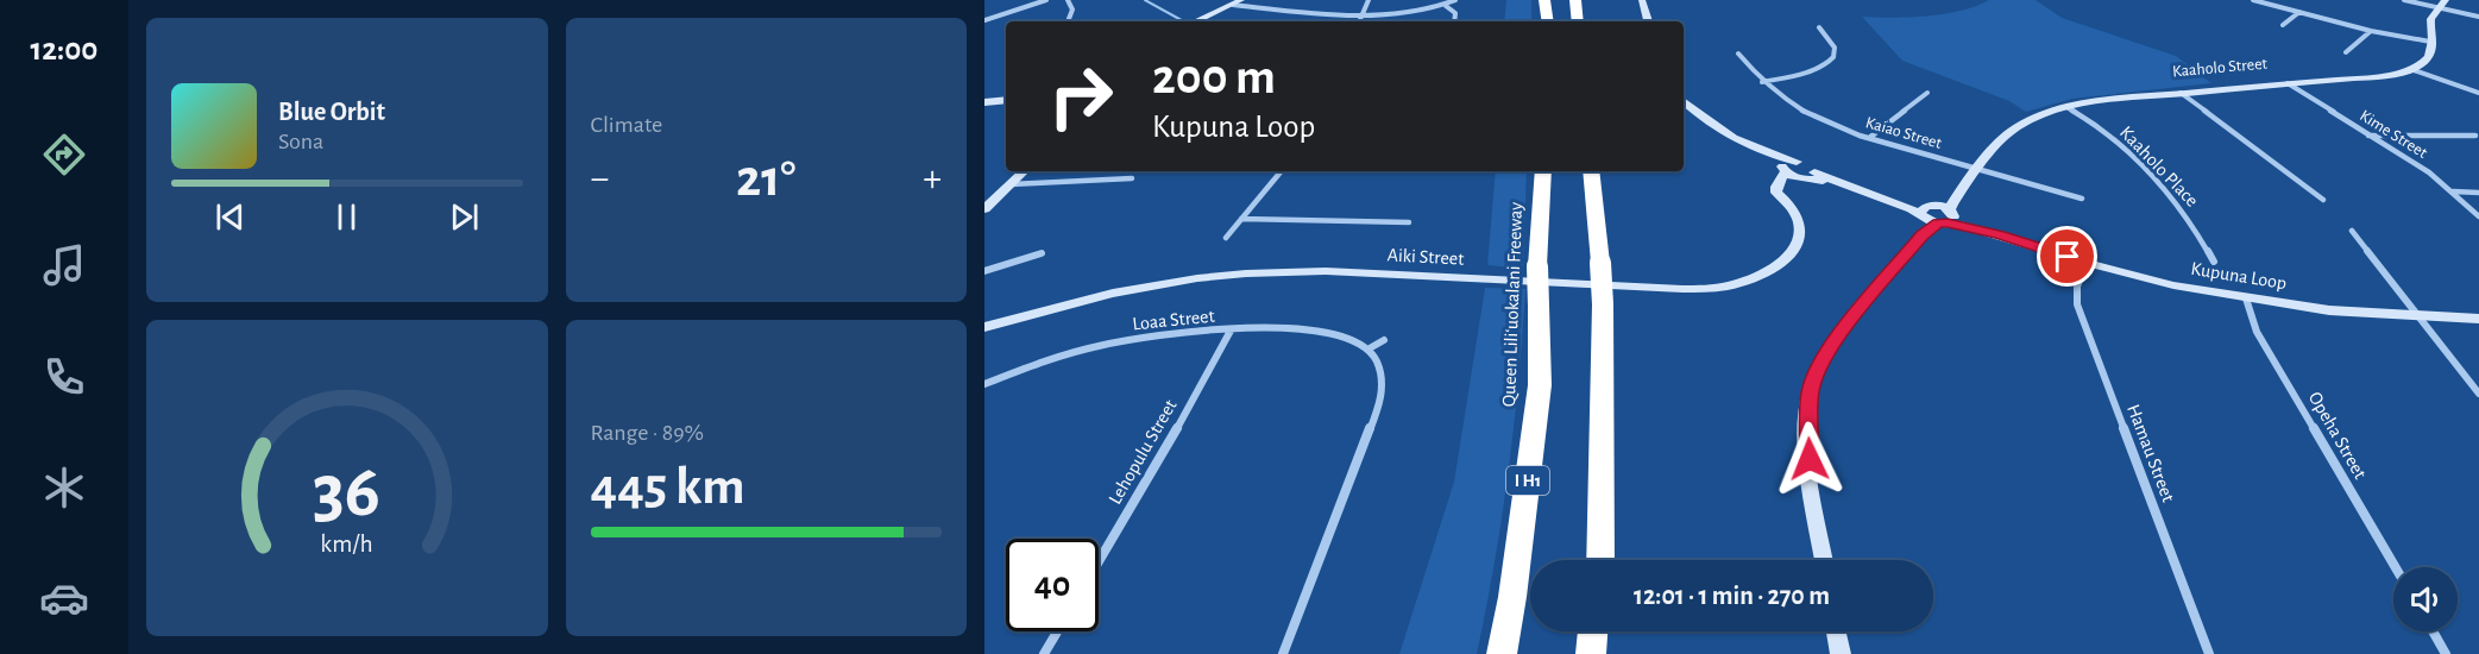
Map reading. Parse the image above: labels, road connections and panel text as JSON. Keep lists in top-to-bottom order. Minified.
{"streets":{"highway":["Queen Liliʻuokalani Freeway","I H1"],"street":["Kaaholo Street","Kaiao Street","Kime Street","Kaaholo Place","Aiki Street","Kupuna Loop","Loaa Street","Opeha Street","Lehopulu Street","Hamau Street"]},"crossings":[["Kaaholo Street","Kaiao Street"],["Kaaholo Street","Kime Street"],["Kaaholo Street","Kaaholo Place"],["Kaaholo Street","Kupuna Loop"],["Aiki Street","Kupuna Loop"],["Kupuna Loop","Opeha Street"],["Kupuna Loop","Hamau Street"],["Loaa Street","Lehopulu Street"]],"page":{"tabs":"12:00","tile":["Climate",["Range · 89%","445 km"]],"turn":["200 m","Kupuna Loop"],"song":["Blue Orbit","Sona"],"heat":["−","21°","+"],"limit":"40","trip":"12:01 · 1 min · 270 m","gauge":["36","km/h"]}}
